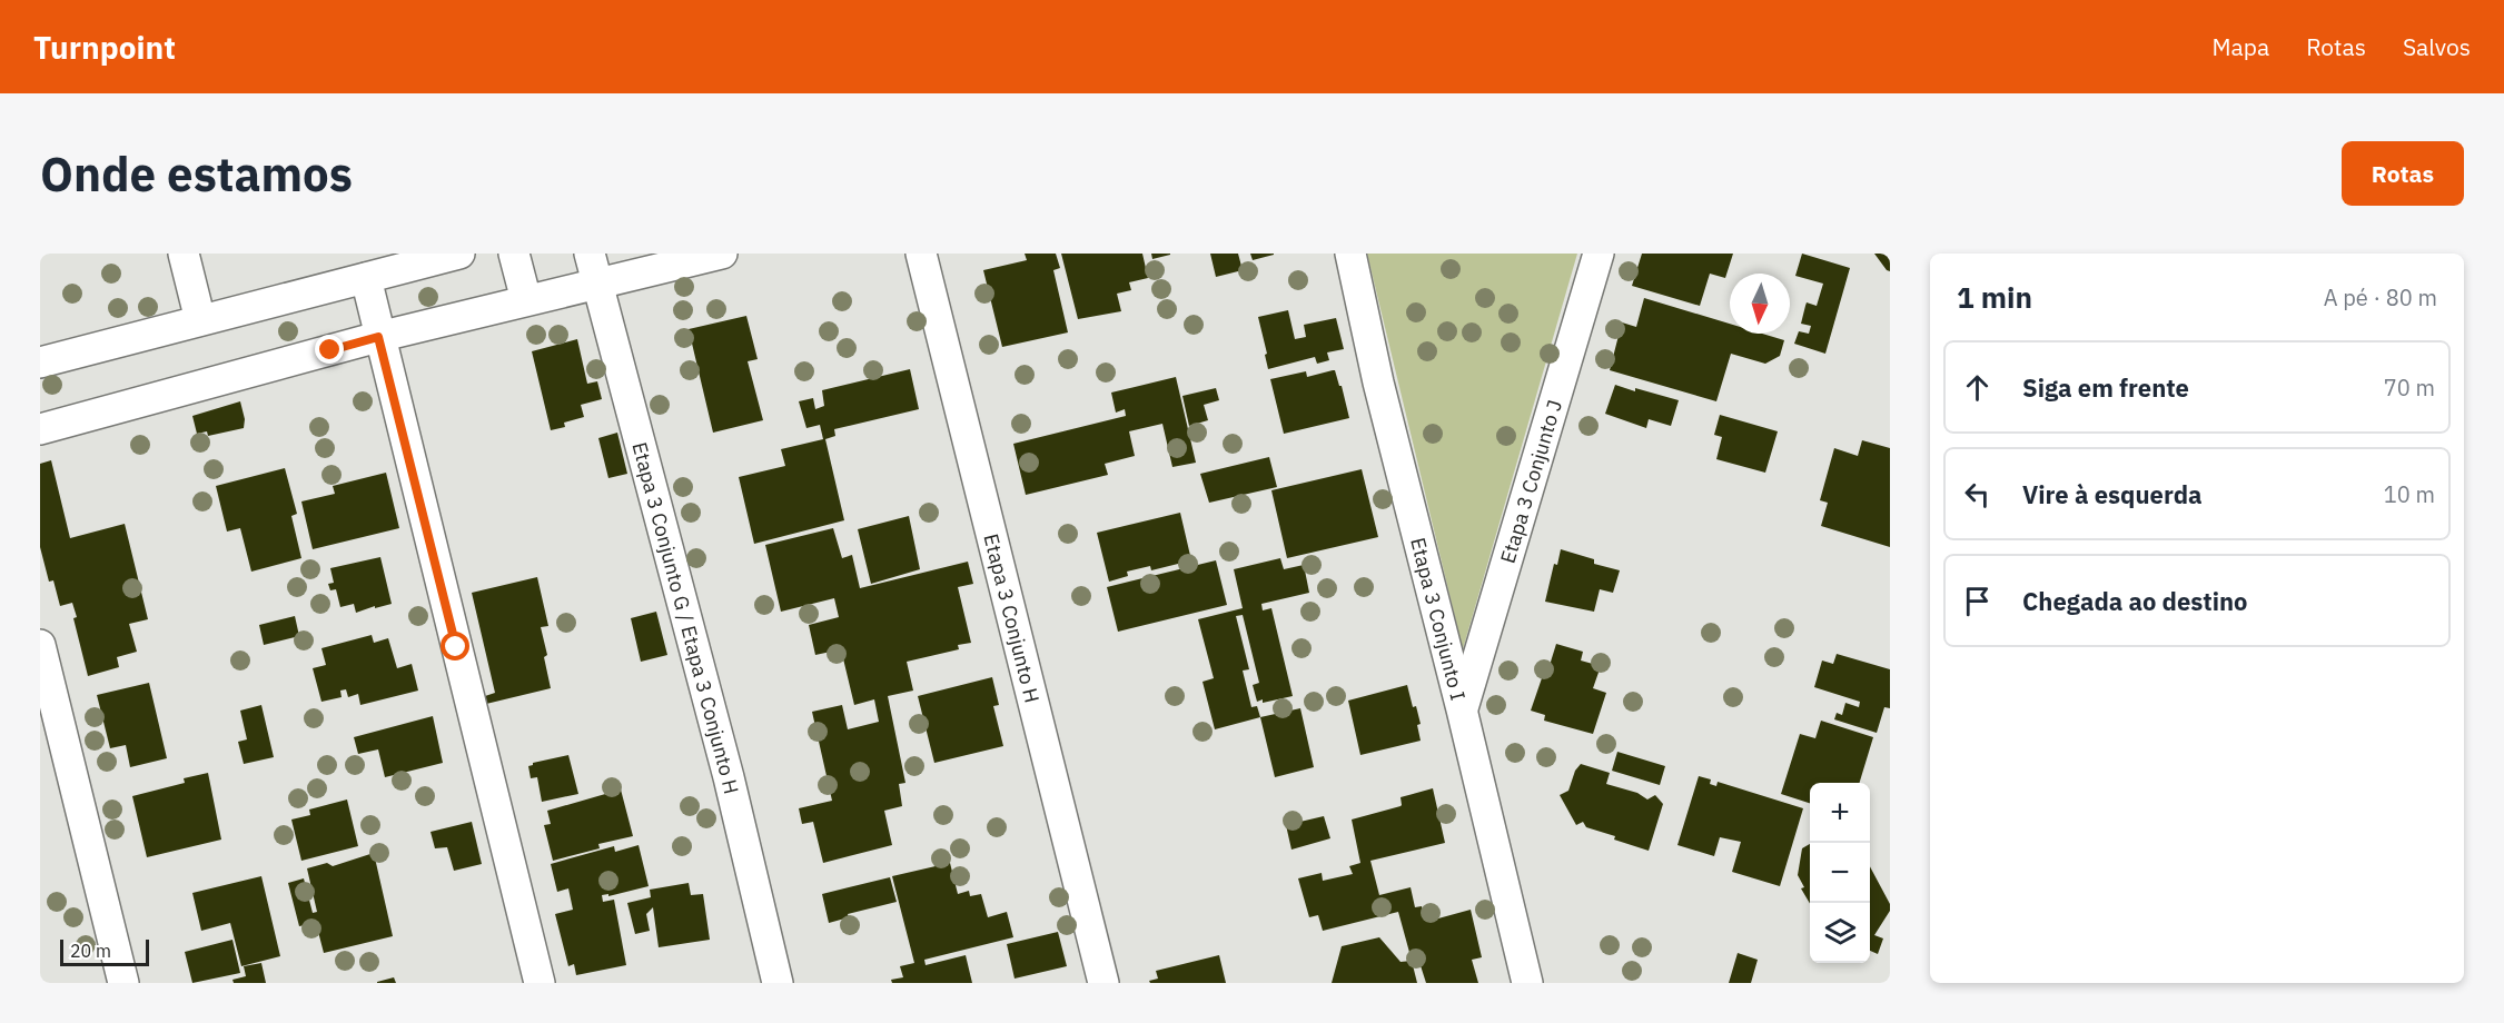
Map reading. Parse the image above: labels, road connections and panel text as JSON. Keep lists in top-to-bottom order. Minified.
{"streets":{"street":["Etapa 3 Conjunto J","Etapa 3 Conjunto G / Etapa 3 Conjunto H","Etapa 3 Conjunto H","Etapa 3 Conjunto I"]},"crossings":[["Etapa 3 Conjunto J","Etapa 3 Conjunto I"]],"scale_bar":"20 m","north":"bottom","page":{"header":"Turnpoint","nav":["Mapa","Rotas","Salvos"],"buttons":"Rotas","title":"Onde estamos","heading":["1 min","A pé · 80 m"],"list":[["Siga em frente","70 m"],["Vire à esquerda","10 m"],"Chegada ao destino"],"map_buttons":["+","−"],"scale":"20 m"}}
